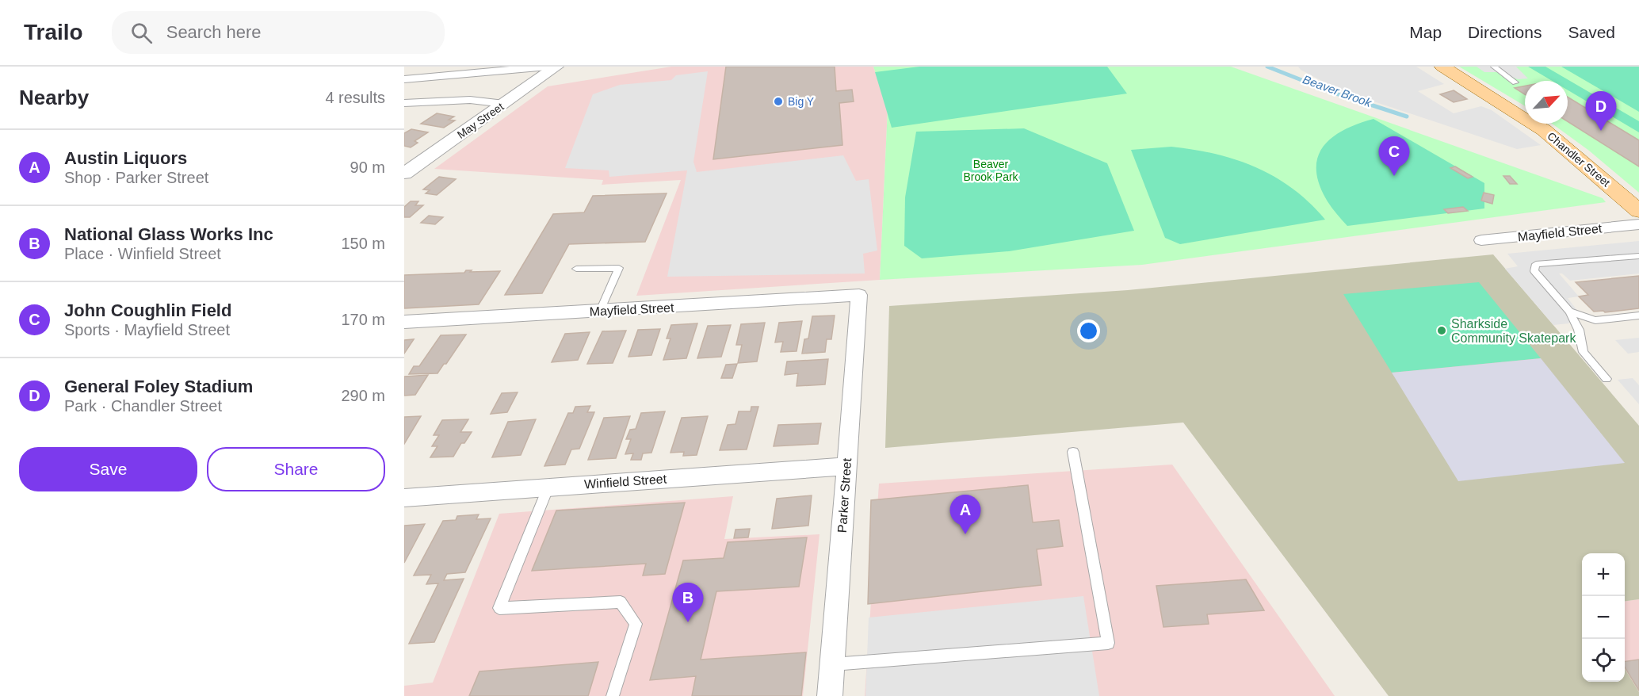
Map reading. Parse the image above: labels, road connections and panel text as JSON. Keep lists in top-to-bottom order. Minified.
{"streets":{"main road":["Chandler Street"],"street":["May Street","Mayfield Street","Winfield Street","Parker Street"]},"crossings":[["Mayfield Street","Parker Street"],["Winfield Street","Parker Street"]],"water":["Beaver Brook"],"parks":["Beaver Brook Park"],"places":["Big Y","Sharkside Community Skatepark"],"north":"top right","page":{"header":"Trailo","search":"Search here","nav":["Map","Directions","Saved"],"heading":["Nearby","4 results"],"pins":["D","C","A","B"],"list":[{"mark":"A","name":"Austin Liquors","note":"Shop · Parker Street","value":"90 m"},{"mark":"B","name":"National Glass Works Inc","note":"Place · Winfield Street","value":"150 m"},{"mark":"C","name":"John Coughlin Field","note":"Sports · Mayfield Street","value":"170 m"},{"mark":"D","name":"General Foley Stadium","note":"Park · Chandler Street","value":"290 m"}],"buttons":["Save","Share"],"map_buttons":["+","−"]}}
